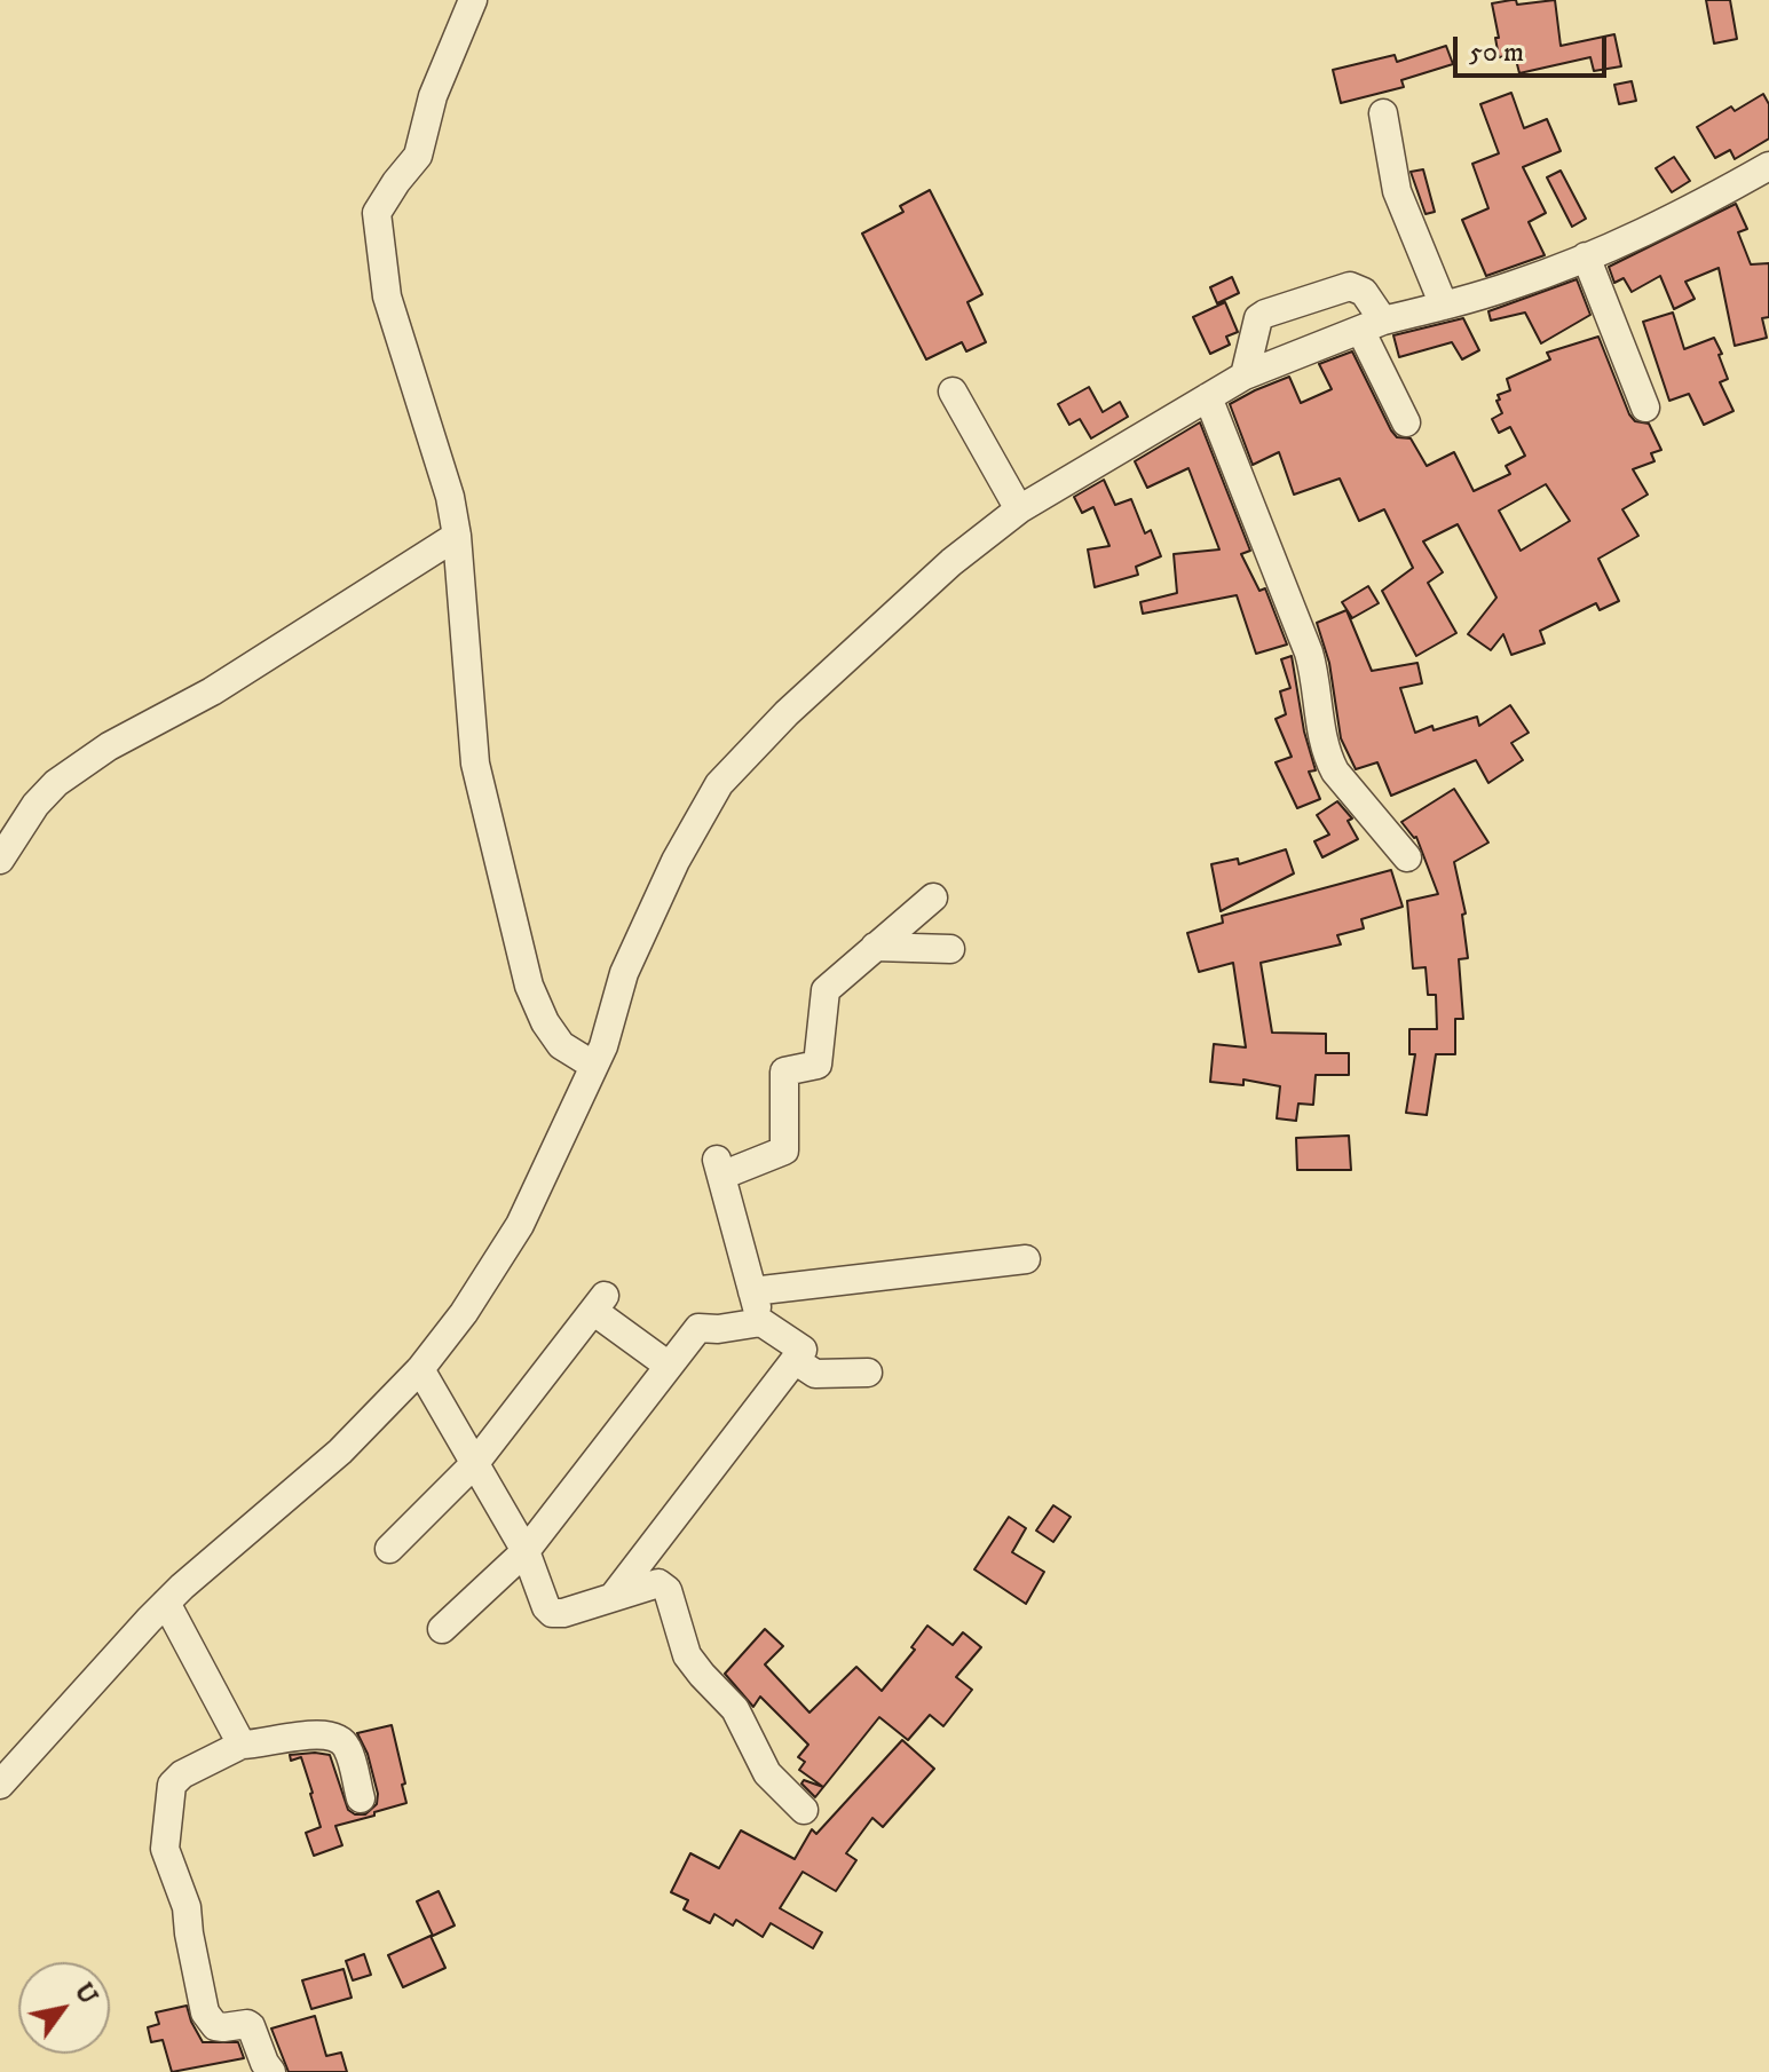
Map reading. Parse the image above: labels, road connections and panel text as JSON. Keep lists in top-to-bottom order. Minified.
{"scale_bar":"50 m","north":"top right"}
